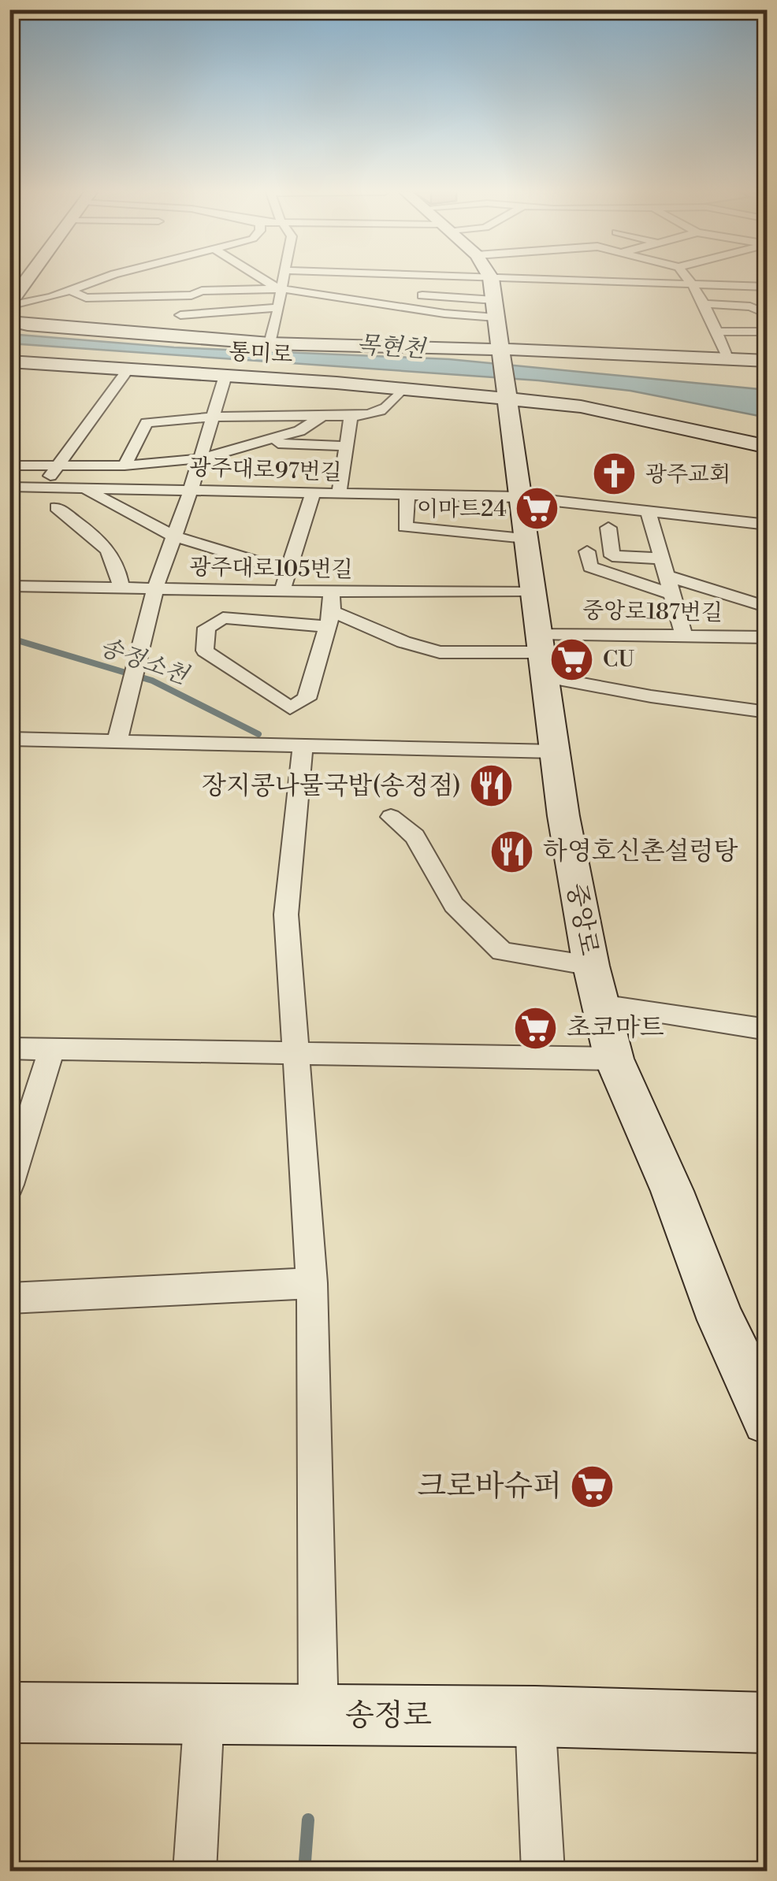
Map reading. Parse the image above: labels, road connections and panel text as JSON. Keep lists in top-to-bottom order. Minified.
{"streets":{"street":["통미로","광주대로97번길","광주대로105번길","중앙로187번길","중앙로","송정로"]},"crossings":[["통미로","중앙로"],["광주대로97번길","중앙로"],["광주대로105번길","중앙로"],["중앙로187번길","중앙로"]],"water":["목현천","송정소천"],"places":{"church":["광주교회"],"supermarket":["이마트24","CU","초코마트","크로바슈퍼"],"restaurant":["장지콩나물국밥(송정점)","하영호신촌설렁탕"]}}
